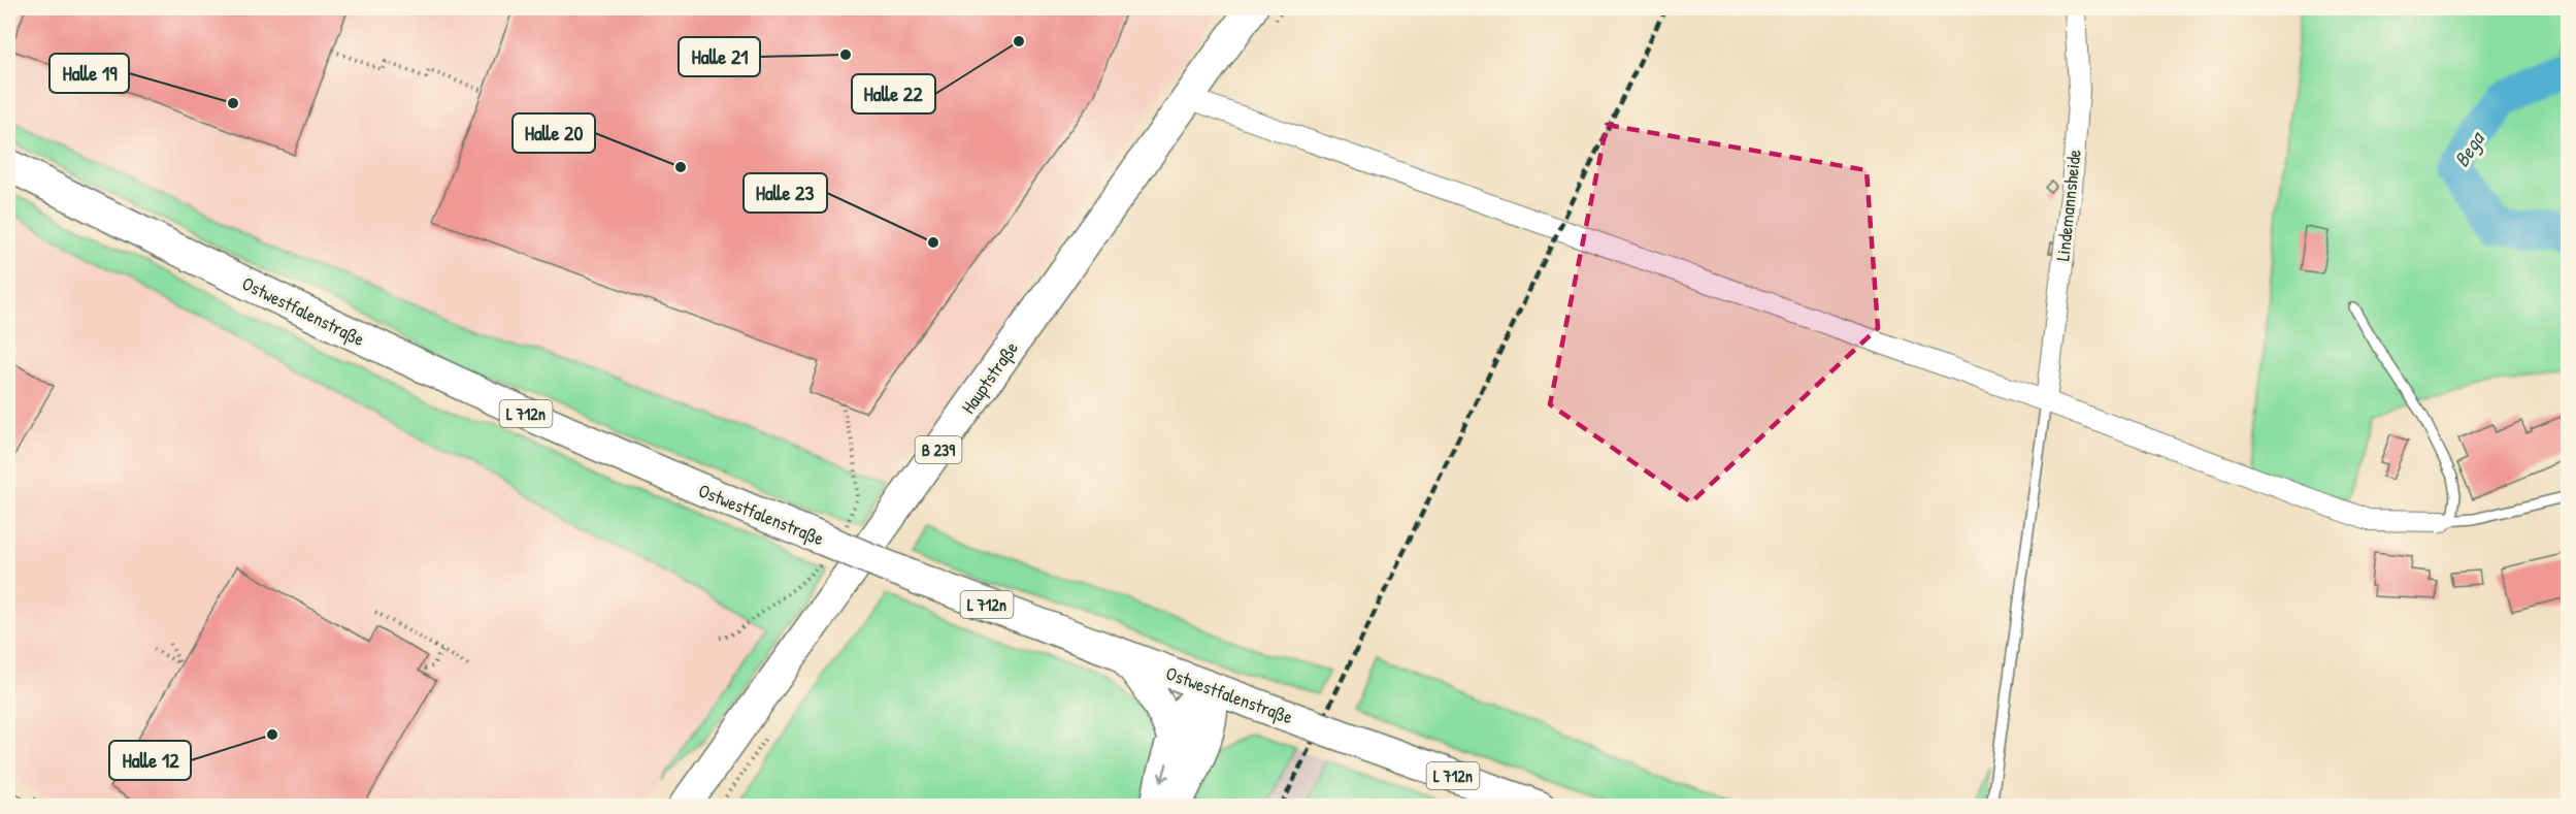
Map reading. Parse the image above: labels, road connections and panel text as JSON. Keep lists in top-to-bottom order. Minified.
{"streets":{"main road":["Ostwestfalenstraße","Hauptstraße","L 712n","B 239"],"street":["Lindemannsheide"]},"water":["Bega"],"places":["Halle 22","Halle 21","Halle 19","Halle 20","Halle 23","Halle 12"]}
